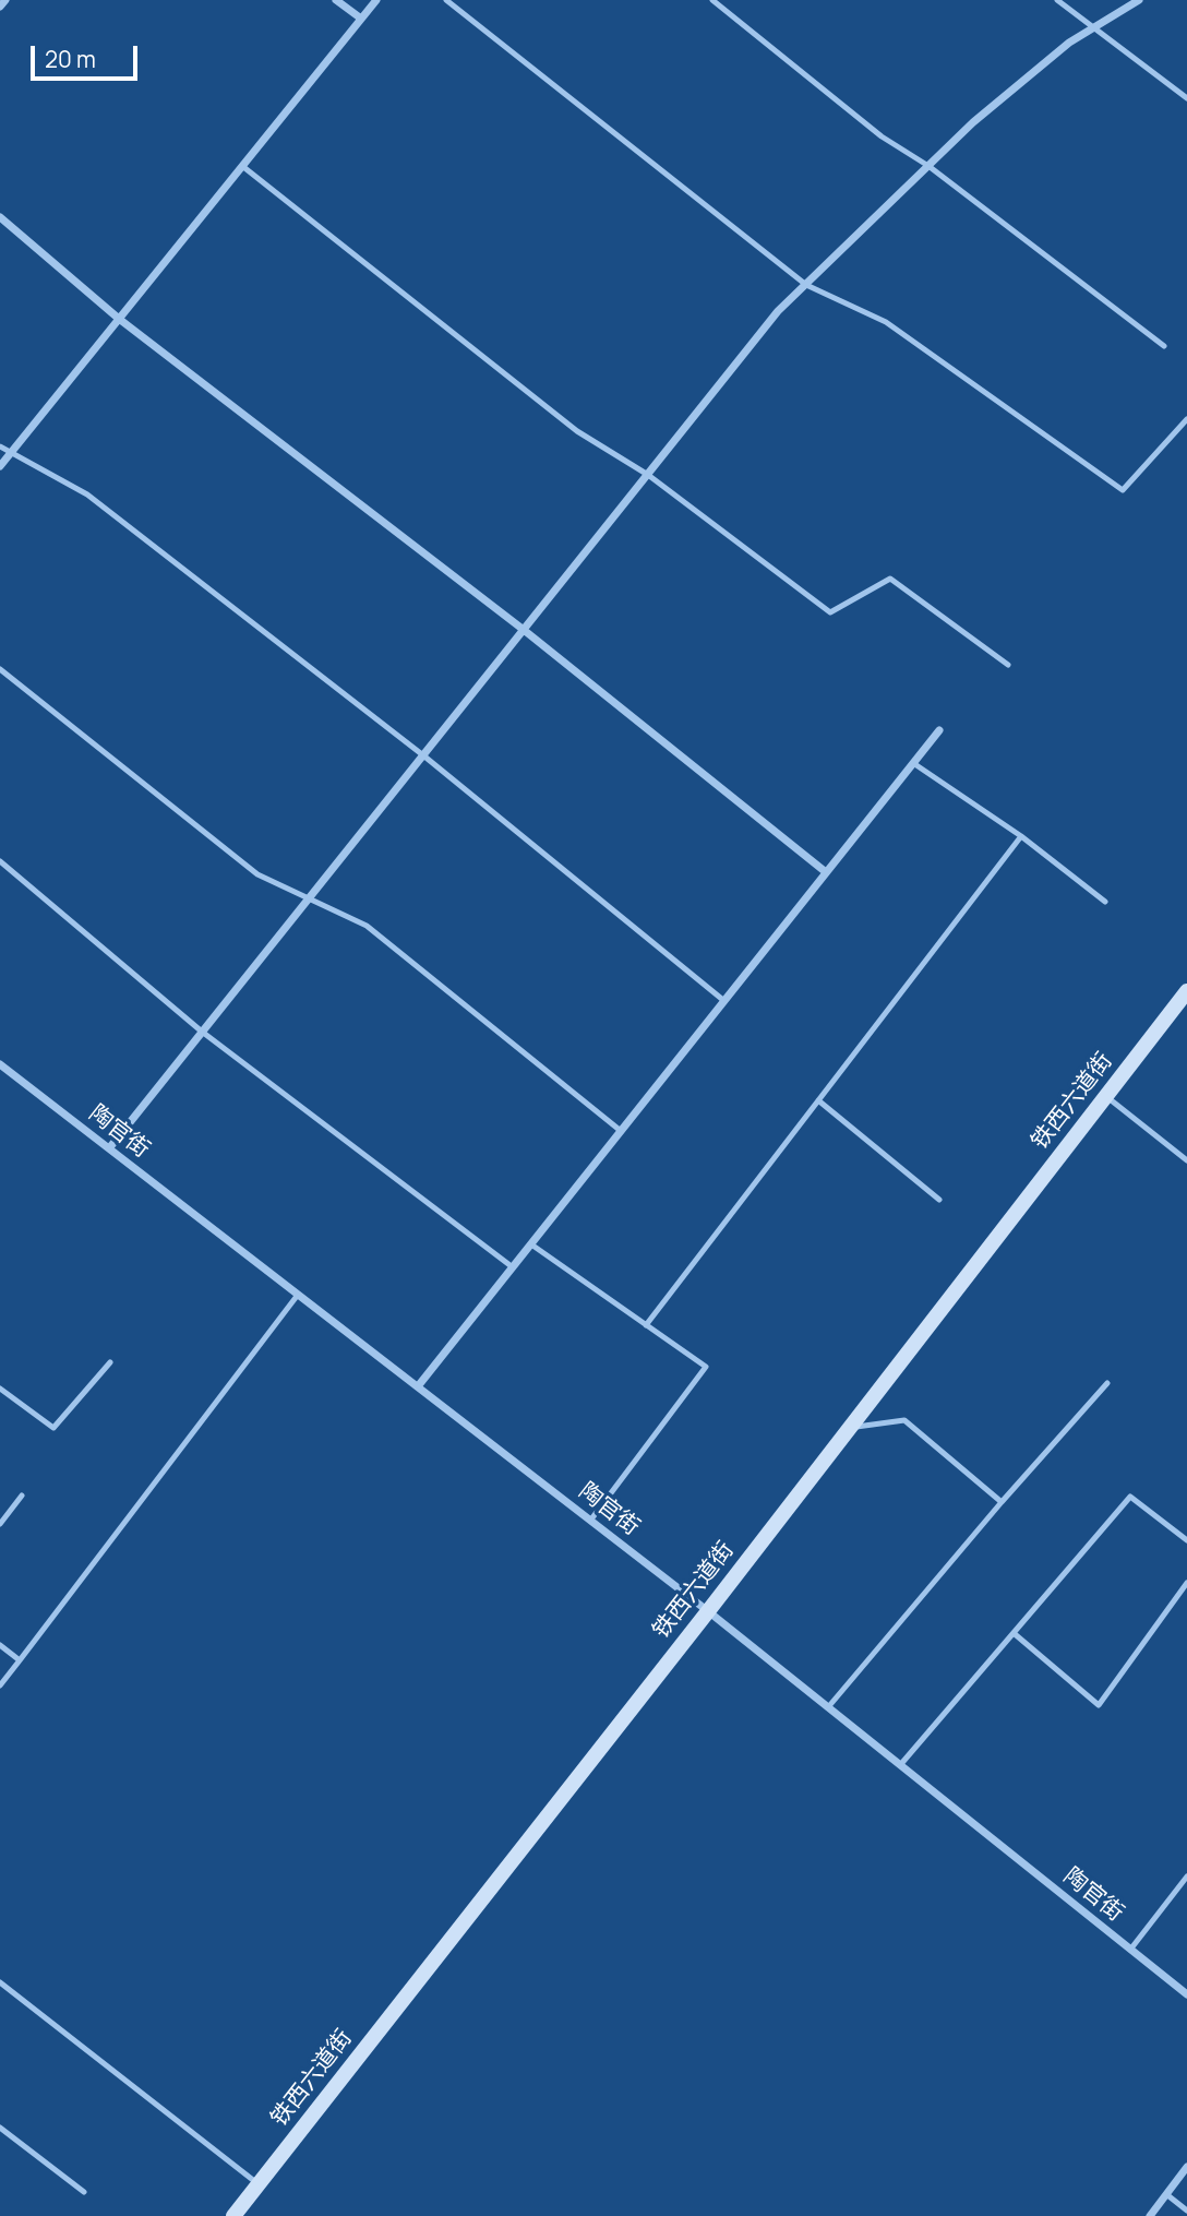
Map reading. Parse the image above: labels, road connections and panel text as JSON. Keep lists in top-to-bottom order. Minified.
{"streets":{"main road":["铁西六道街"],"street":["陶官街"]},"crossings":[["铁西六道街","陶官街"]],"scale_bar":"20 m"}
